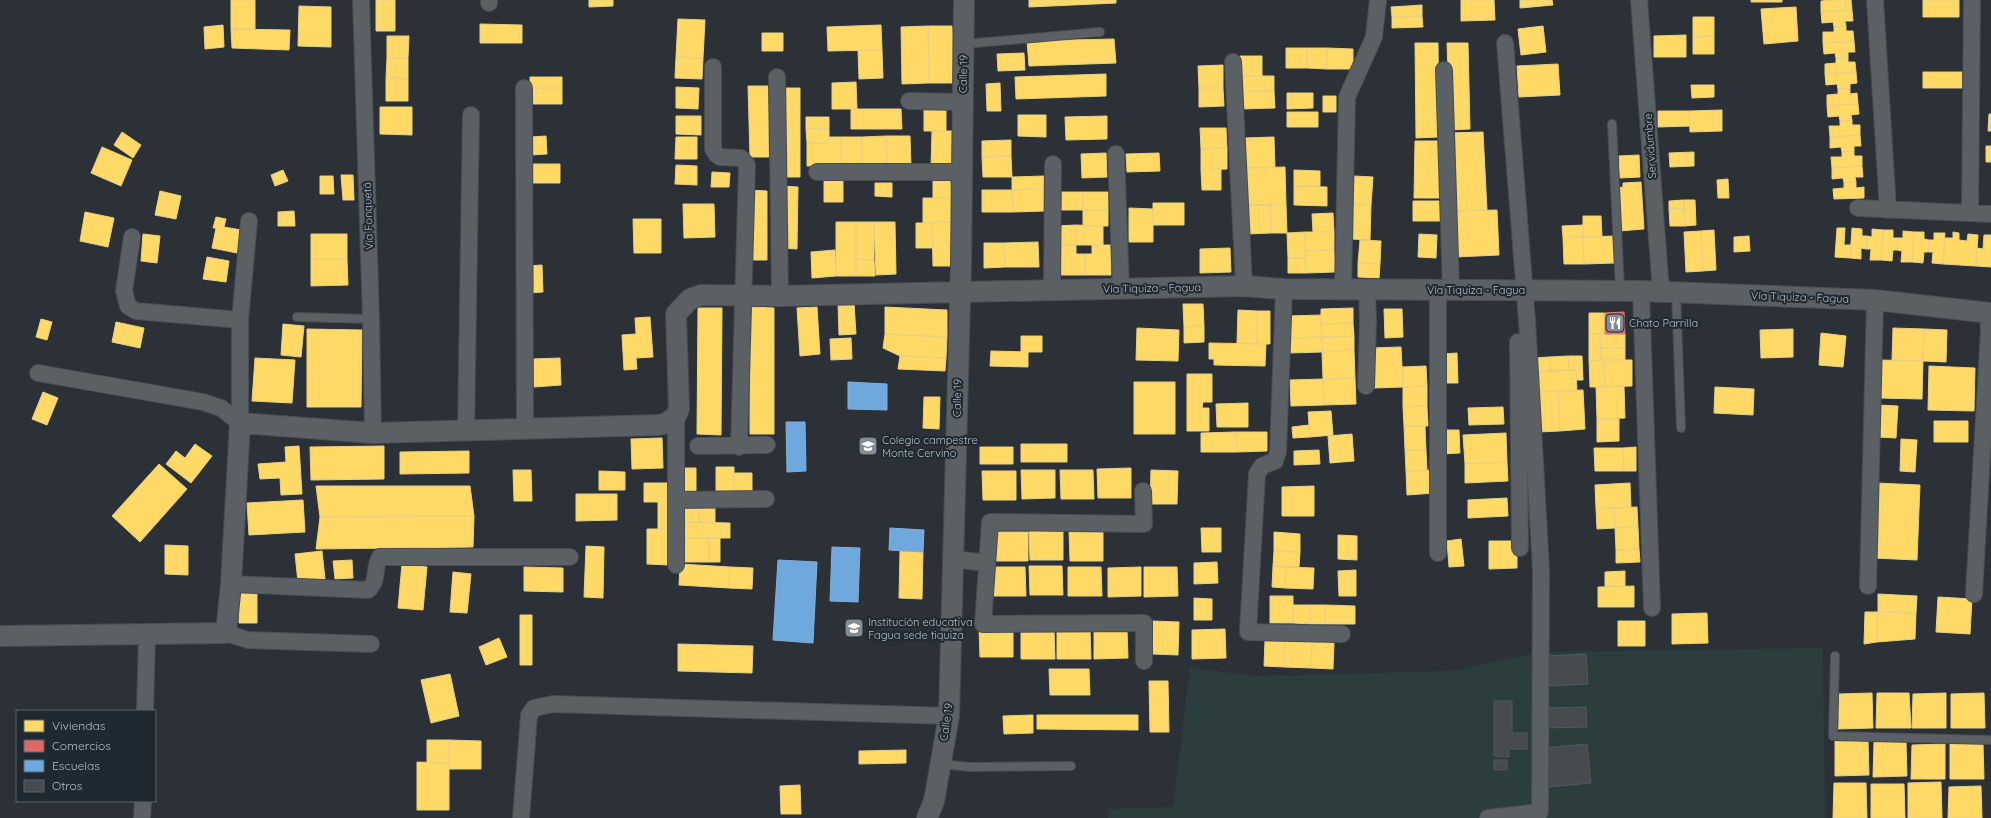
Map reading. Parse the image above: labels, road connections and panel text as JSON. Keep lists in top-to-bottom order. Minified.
{"streets":{"street":["Calle 19","Servidumbre","Vía Fonquetá","Vía Tiquiza - Fagua"]},"crossings":[["Calle 19","Vía Tiquiza - Fagua"],["Servidumbre","Vía Tiquiza - Fagua"]],"places":{"restaurant":["Chato Parrilla"],"school or university":["Colegio campestre Monte Cervino","Institución educativa Fagua sede tiquiza"]},"legend":["Viviendas","Comercios","Escuelas","Otros"]}
